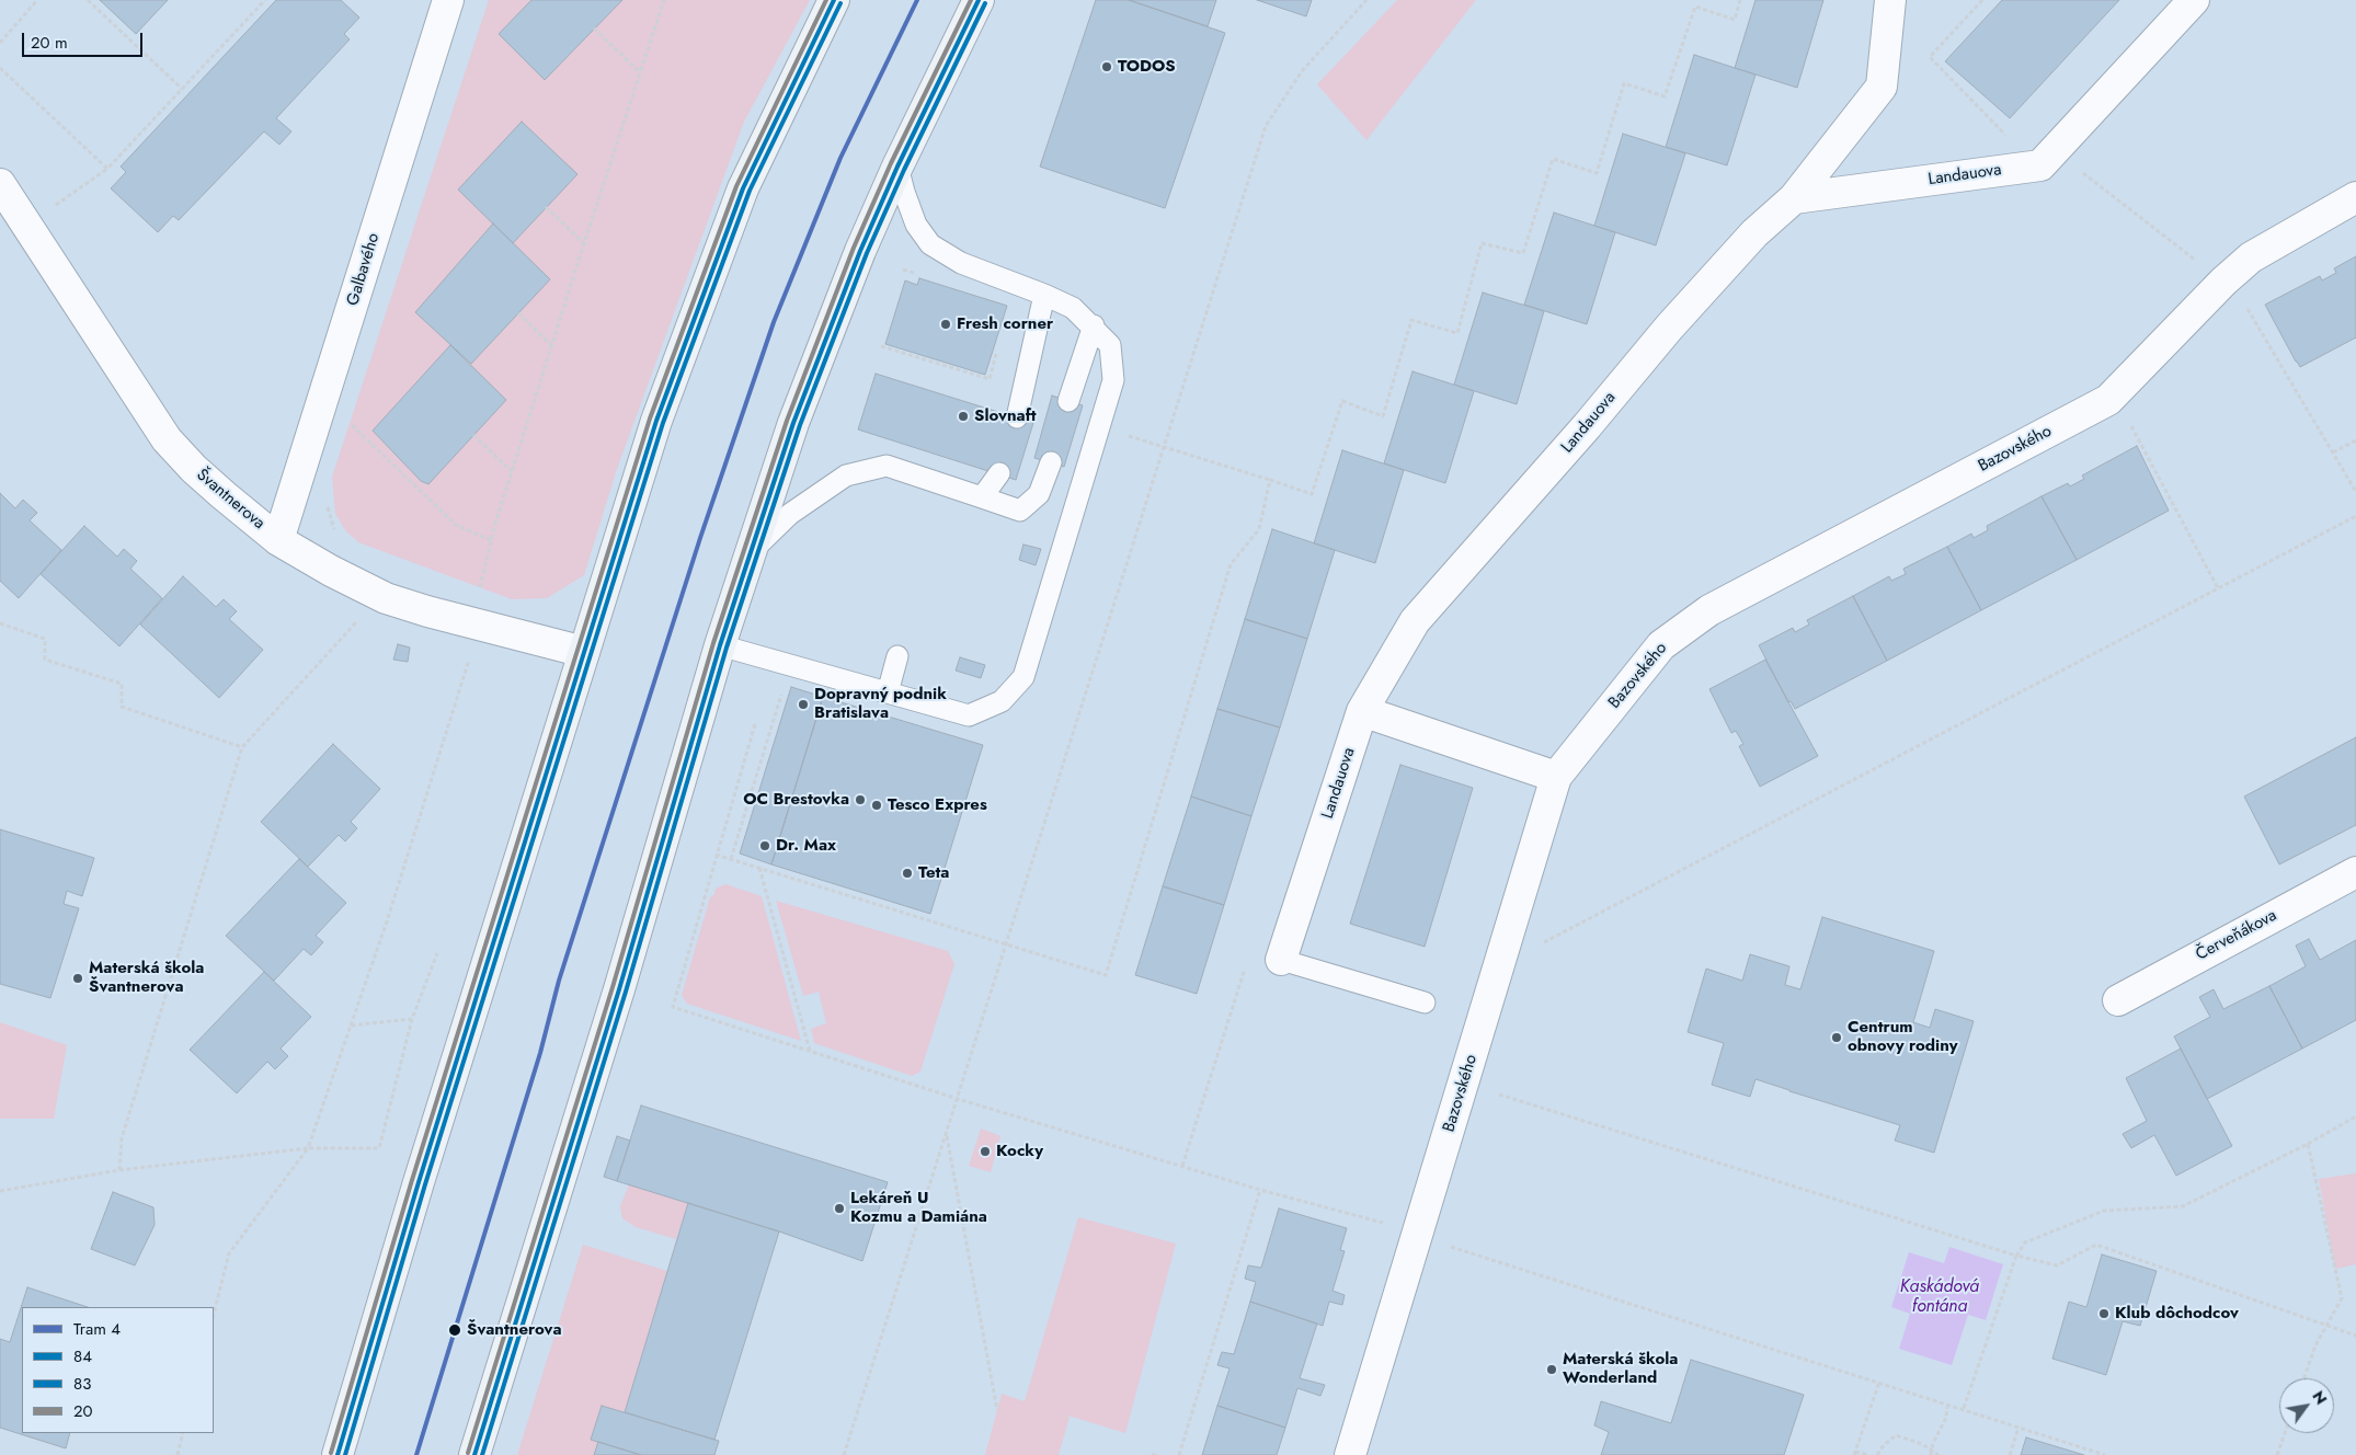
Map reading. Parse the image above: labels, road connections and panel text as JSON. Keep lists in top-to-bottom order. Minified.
{"streets":{"street":["Landauova","Galbavého","Bazovského","Švantnerova","Červeňákova"]},"crossings":[["Galbavého","Švantnerova"]],"water":["Kaskádová fontána"],"places":["TODOS","Fresh corner","Slovnaft","Dopravný podnik Bratislava","OC Brestovka","Tesco Expres","Dr. Max","Teta","Materská škola Švantnerova","Centrum obnovy rodiny","Kocky","Lekáreň U Kozmu a Damiána","Klub dôchodcov","Švantnerova","Materská škola Wonderland"],"lines":["tram line 4","transit line 84","transit line 20","transit line 83"],"legend":["Tram 4","84","83","20"],"scale_bar":"20 m","north":"top right"}
